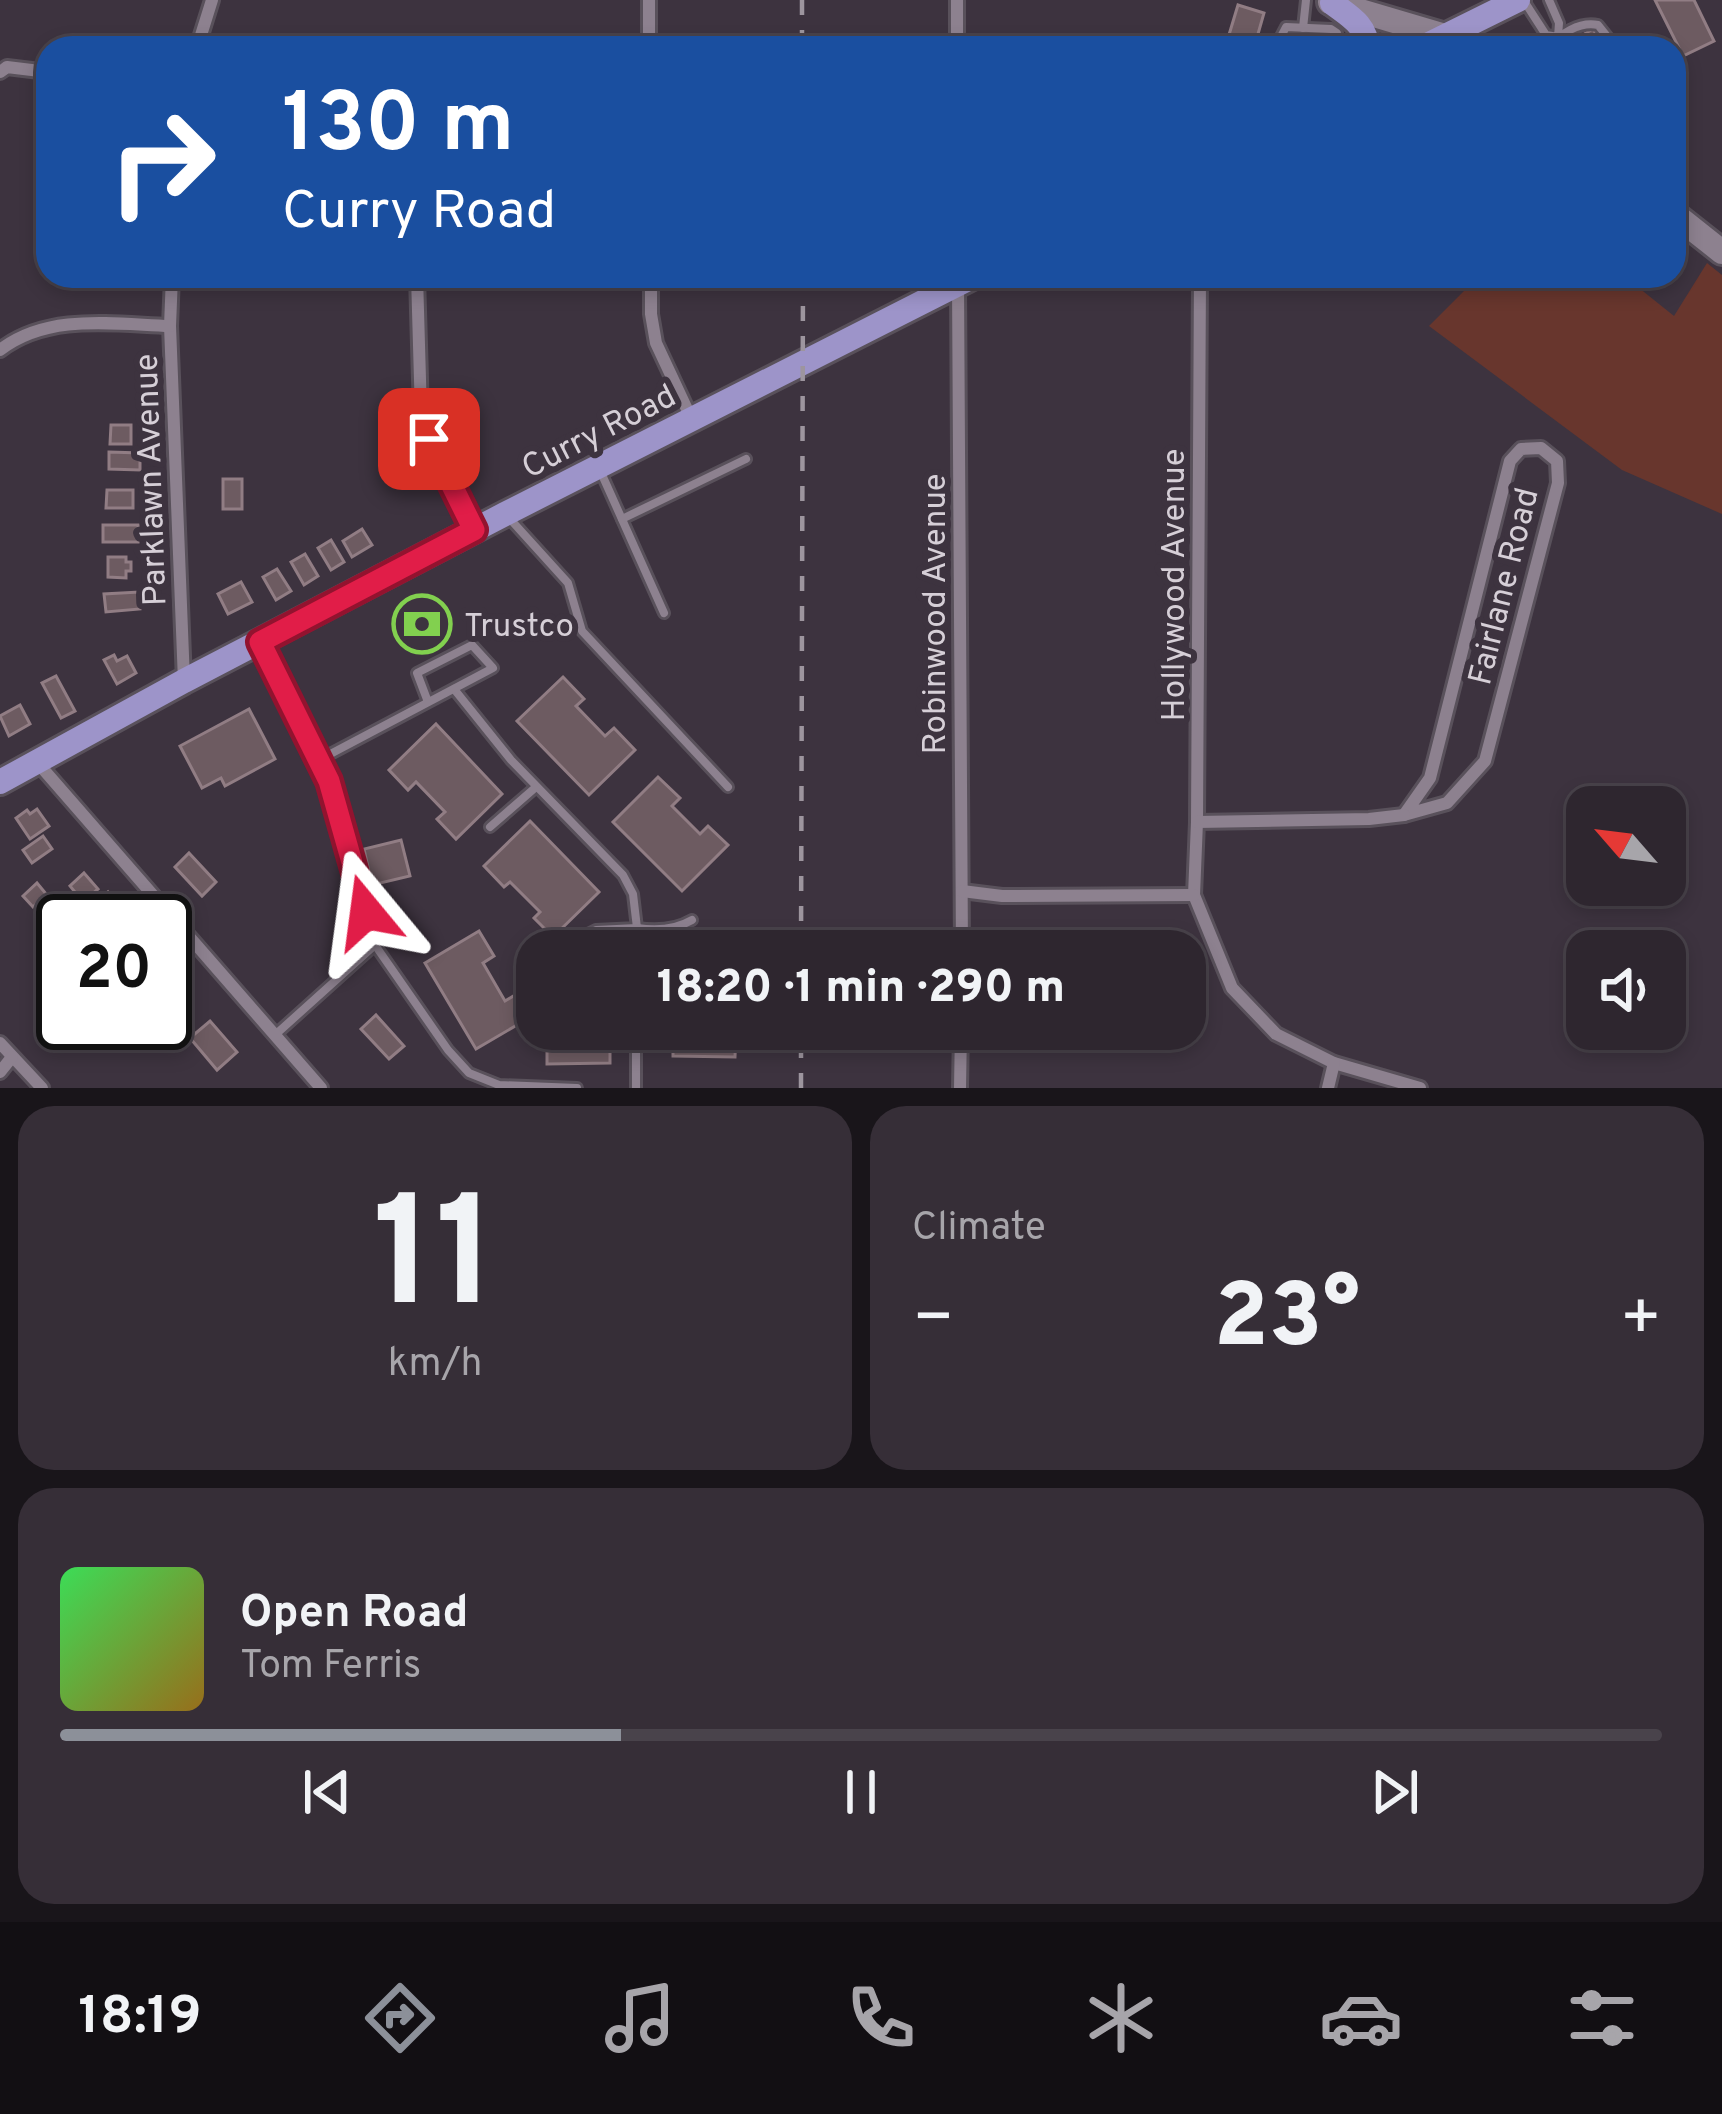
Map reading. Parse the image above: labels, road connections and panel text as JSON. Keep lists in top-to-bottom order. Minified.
{"streets":{"main road":["Curry Road"],"street":["Parklawn Avenue","Hollywood Avenue","Fairlane Road","Robinwood Avenue"]},"crossings":[["Curry Road","Parklawn Avenue"],["Hollywood Avenue","Fairlane Road"]],"places":{"bank":["Trustco"]},"north":"top left","page":{"turn":["130 m","Curry Road"],"limit":"20","trip":"18:20 · 1 min · 290 m","tile":[["11","km/h"],"Climate"],"heat":["−","23°","+"],"song":["Open Road","Tom Ferris"],"tabs":"18:19"}}
